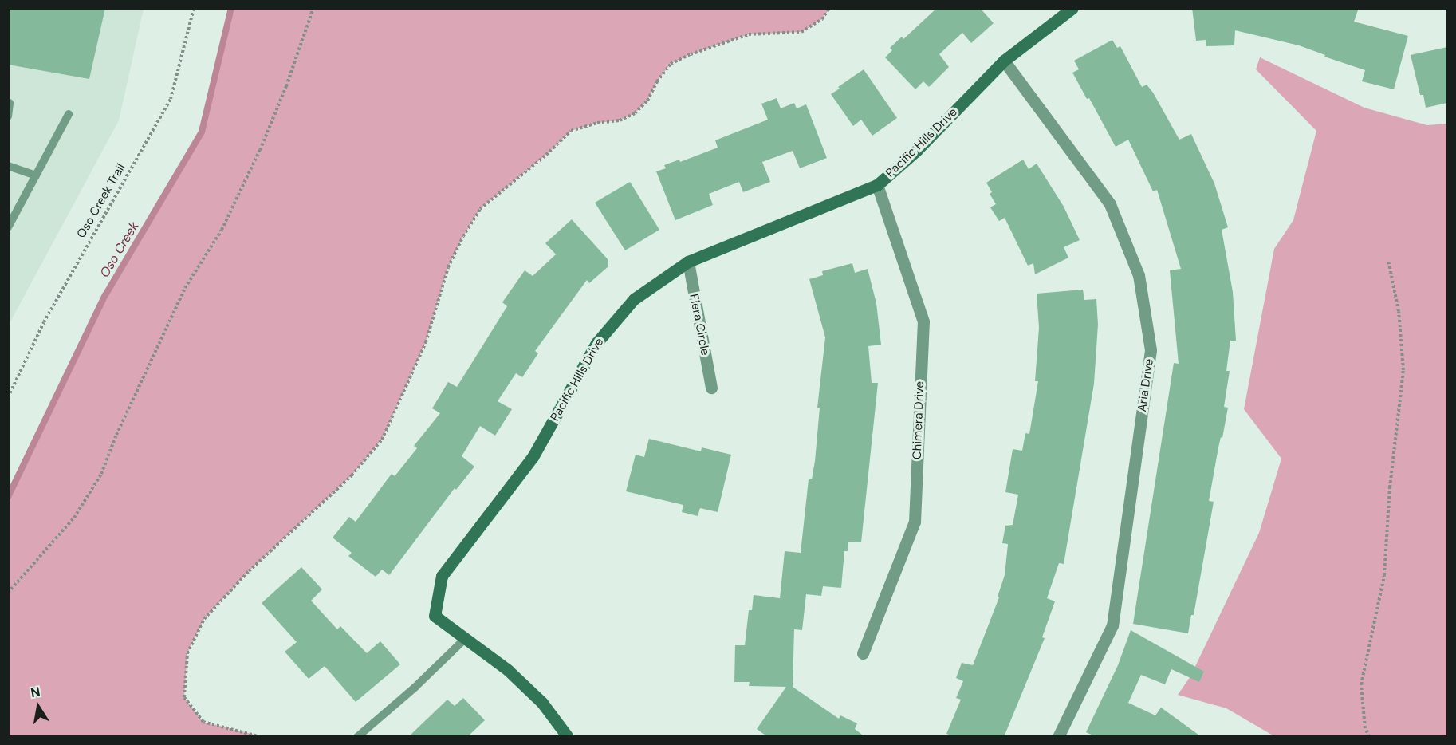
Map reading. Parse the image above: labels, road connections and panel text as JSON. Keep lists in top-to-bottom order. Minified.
{"streets":{"street":["Pacific Hills Drive","Fiera Circle","Aria Drive","Chimera Drive"],"path":["Oso Creek Trail"]},"crossings":[["Pacific Hills Drive","Fiera Circle"],["Pacific Hills Drive","Aria Drive"],["Pacific Hills Drive","Chimera Drive"]],"water":["Oso Creek"],"north":"top"}
